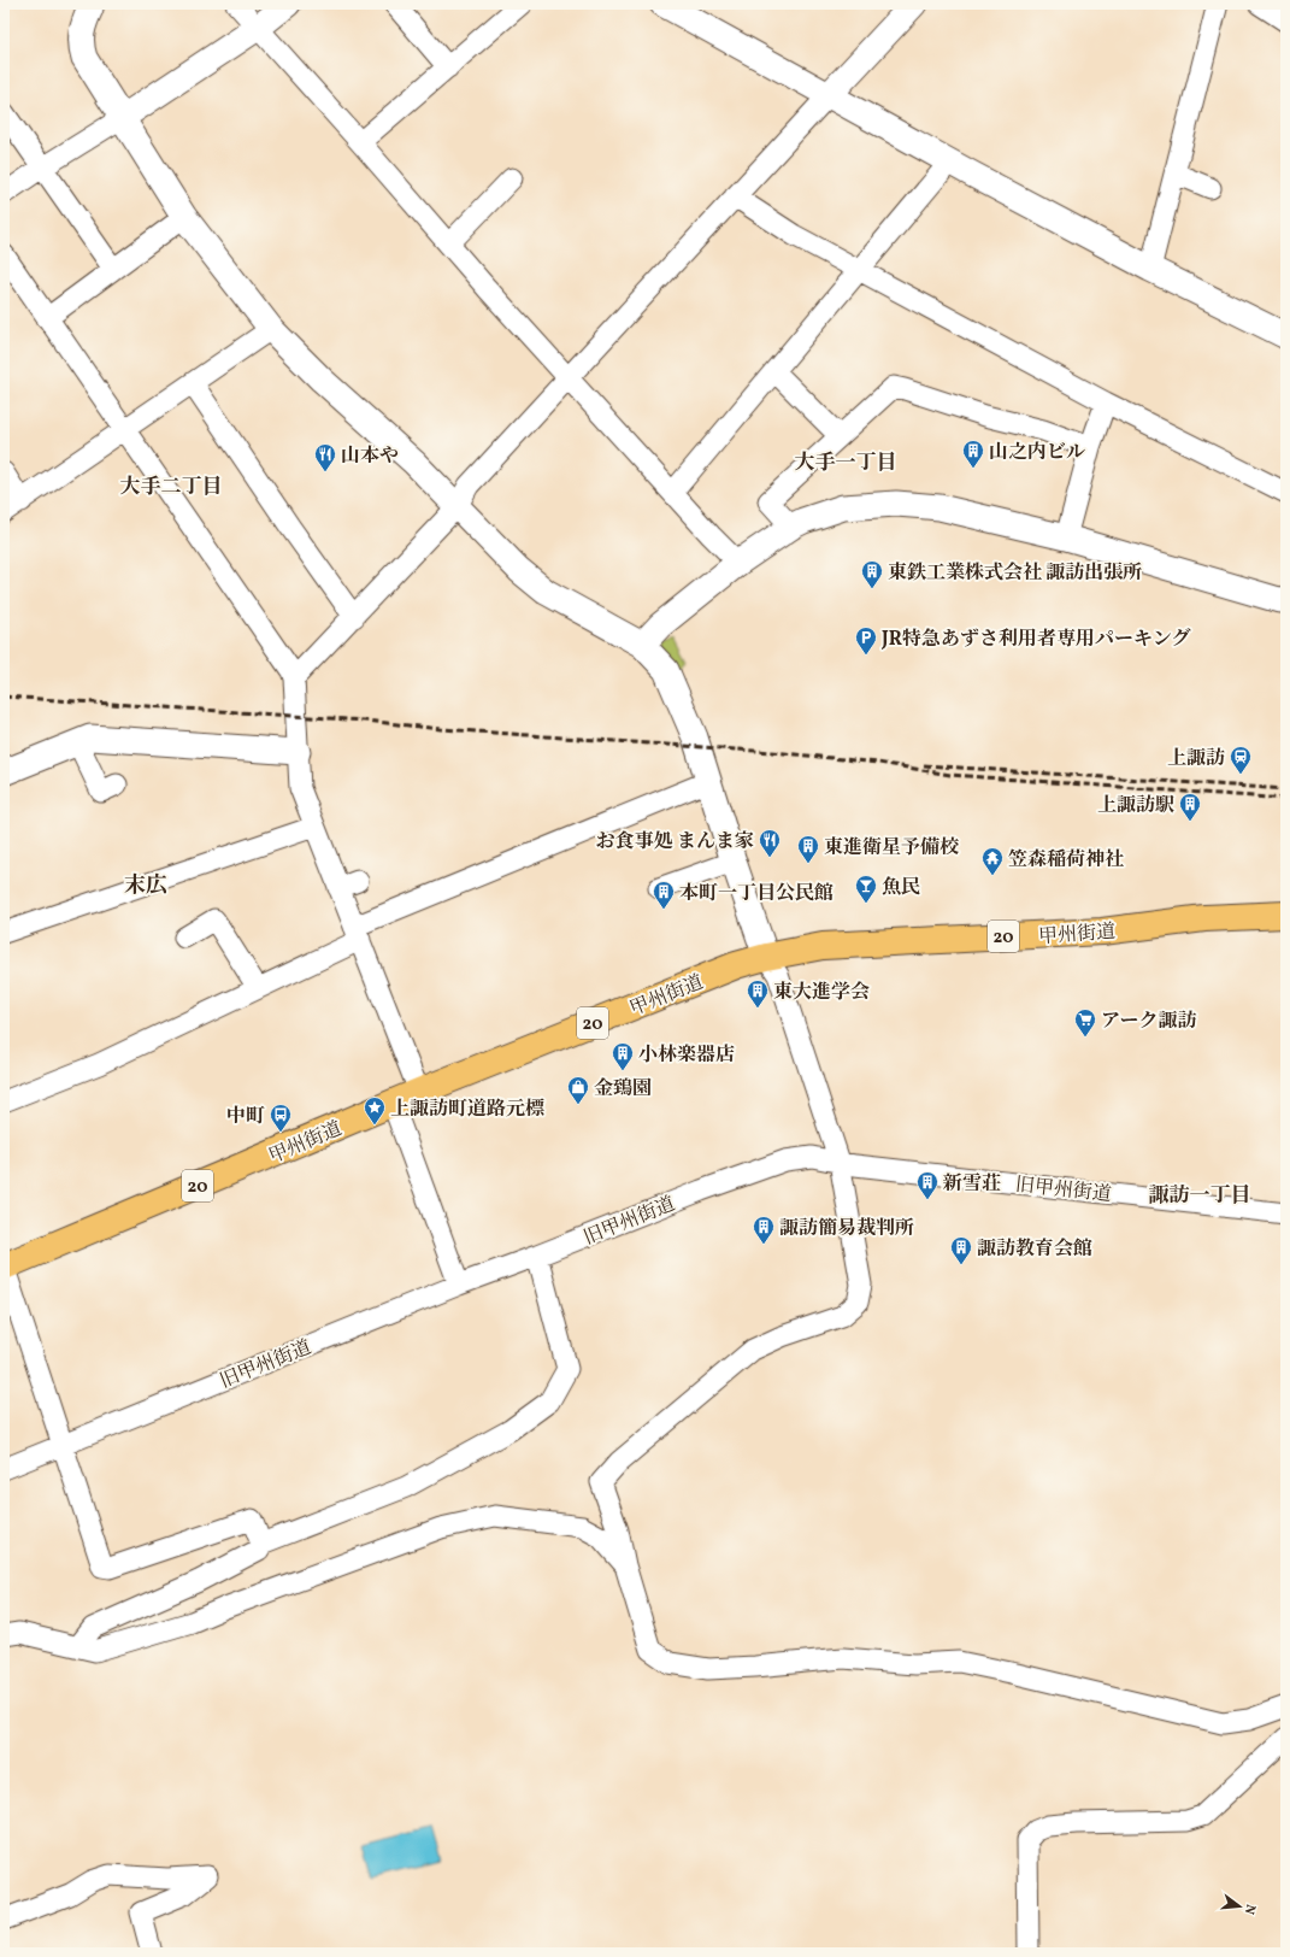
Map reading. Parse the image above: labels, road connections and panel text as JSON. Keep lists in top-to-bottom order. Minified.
{"streets":{"highway":["甲州街道","20"],"street":["旧甲州街道"]},"districts":["大手一丁目","大手二丁目","末広","諏訪一丁目"],"places":{"building":["山之内ビル","東鉄工業株式会社 諏訪出張所","上諏訪駅","東進衛星予備校","本町一丁目公民館","東大進学会","小林楽器店","新雪荘","諏訪簡易裁判所","諏訪教育会館"],"restaurant":["山本や","お食事処 まんま家"],"parking":["JR特急あずさ利用者専用パーキング"],"station":["上諏訪"],"temple":["笠森稲荷神社"],"bar":["魚民"],"supermarket":["アーク諏訪"],"shop":["金鵄園"],"place":["上諏訪町道路元標"],"bus stop":["中町"]},"north":"right"}
